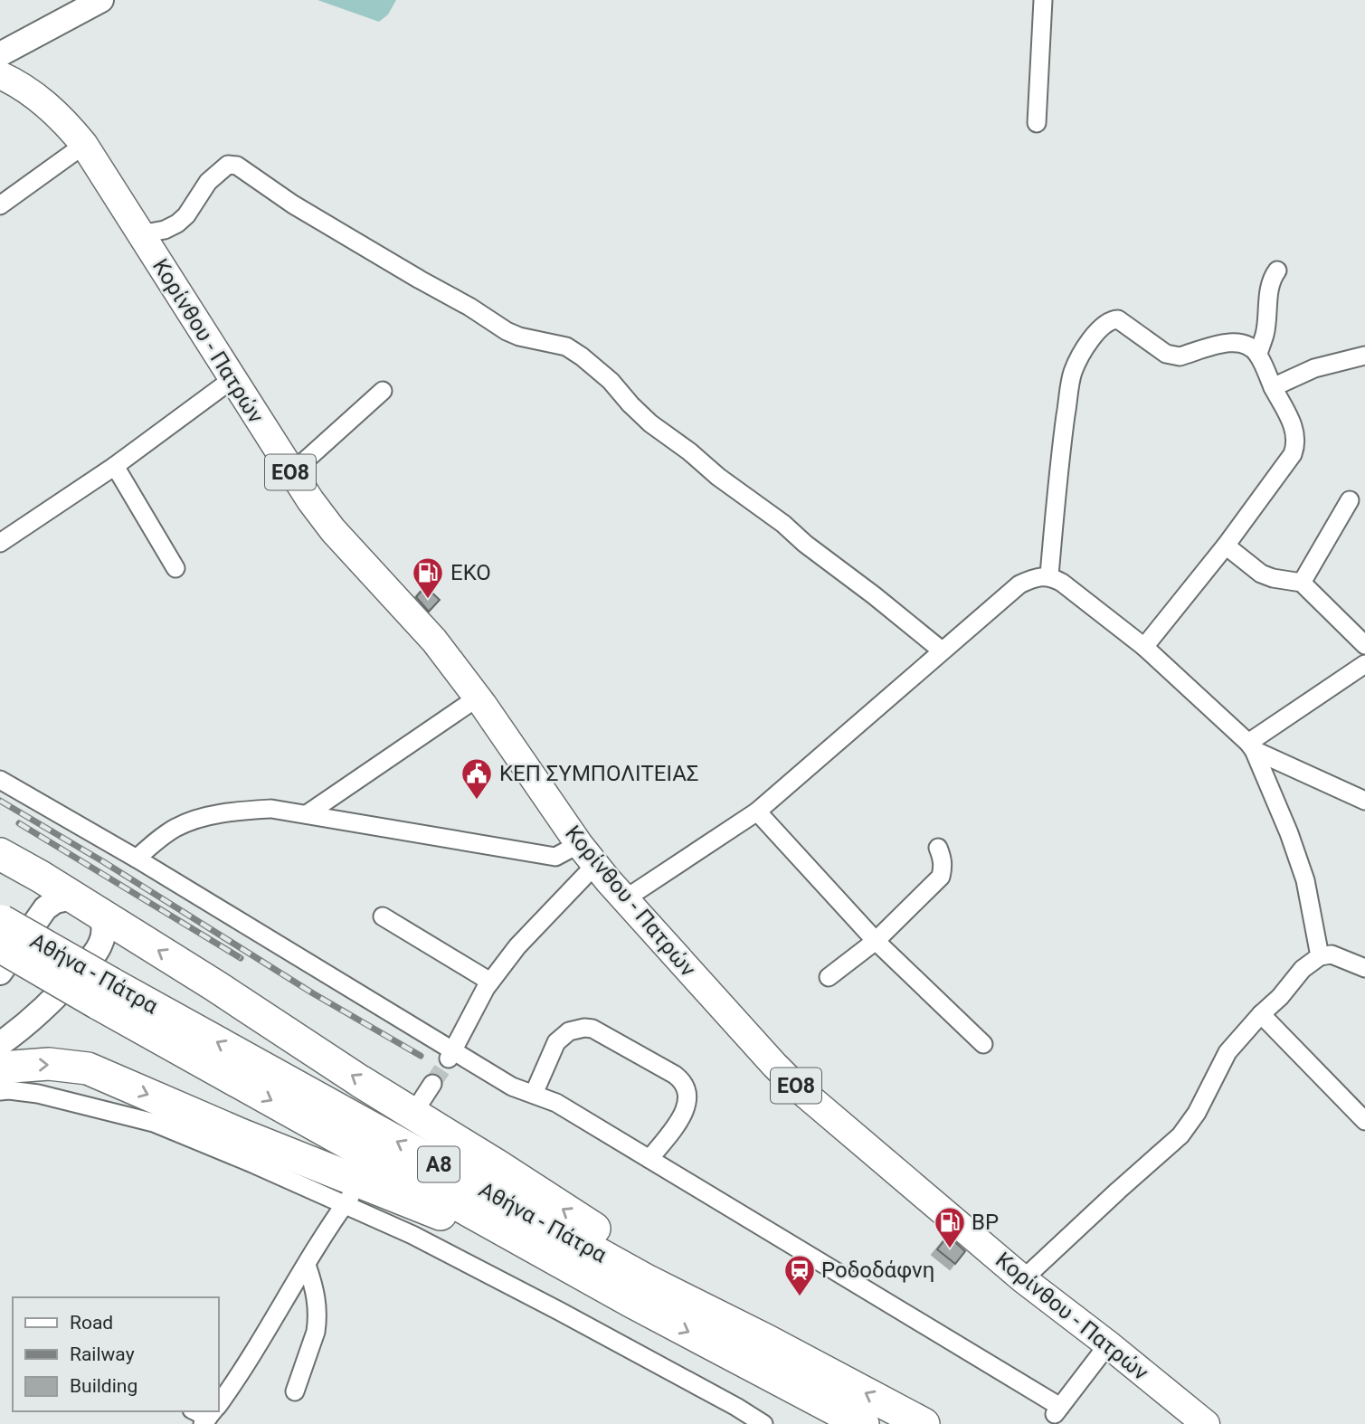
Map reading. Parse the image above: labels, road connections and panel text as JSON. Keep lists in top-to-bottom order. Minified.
{"streets":{"highway":["Αθήνα - Πάτρα","Α8"],"main road":["Κορίνθου - Πατρών","ΕΟ8"]},"places":{"fuel station":["EKO","BP"],"public building":["ΚΕΠ ΣΥΜΠΟΛΙΤΕΙΑΣ"],"station":["Ροδοδάφνη"]},"legend":["Road","Railway","Building"]}
